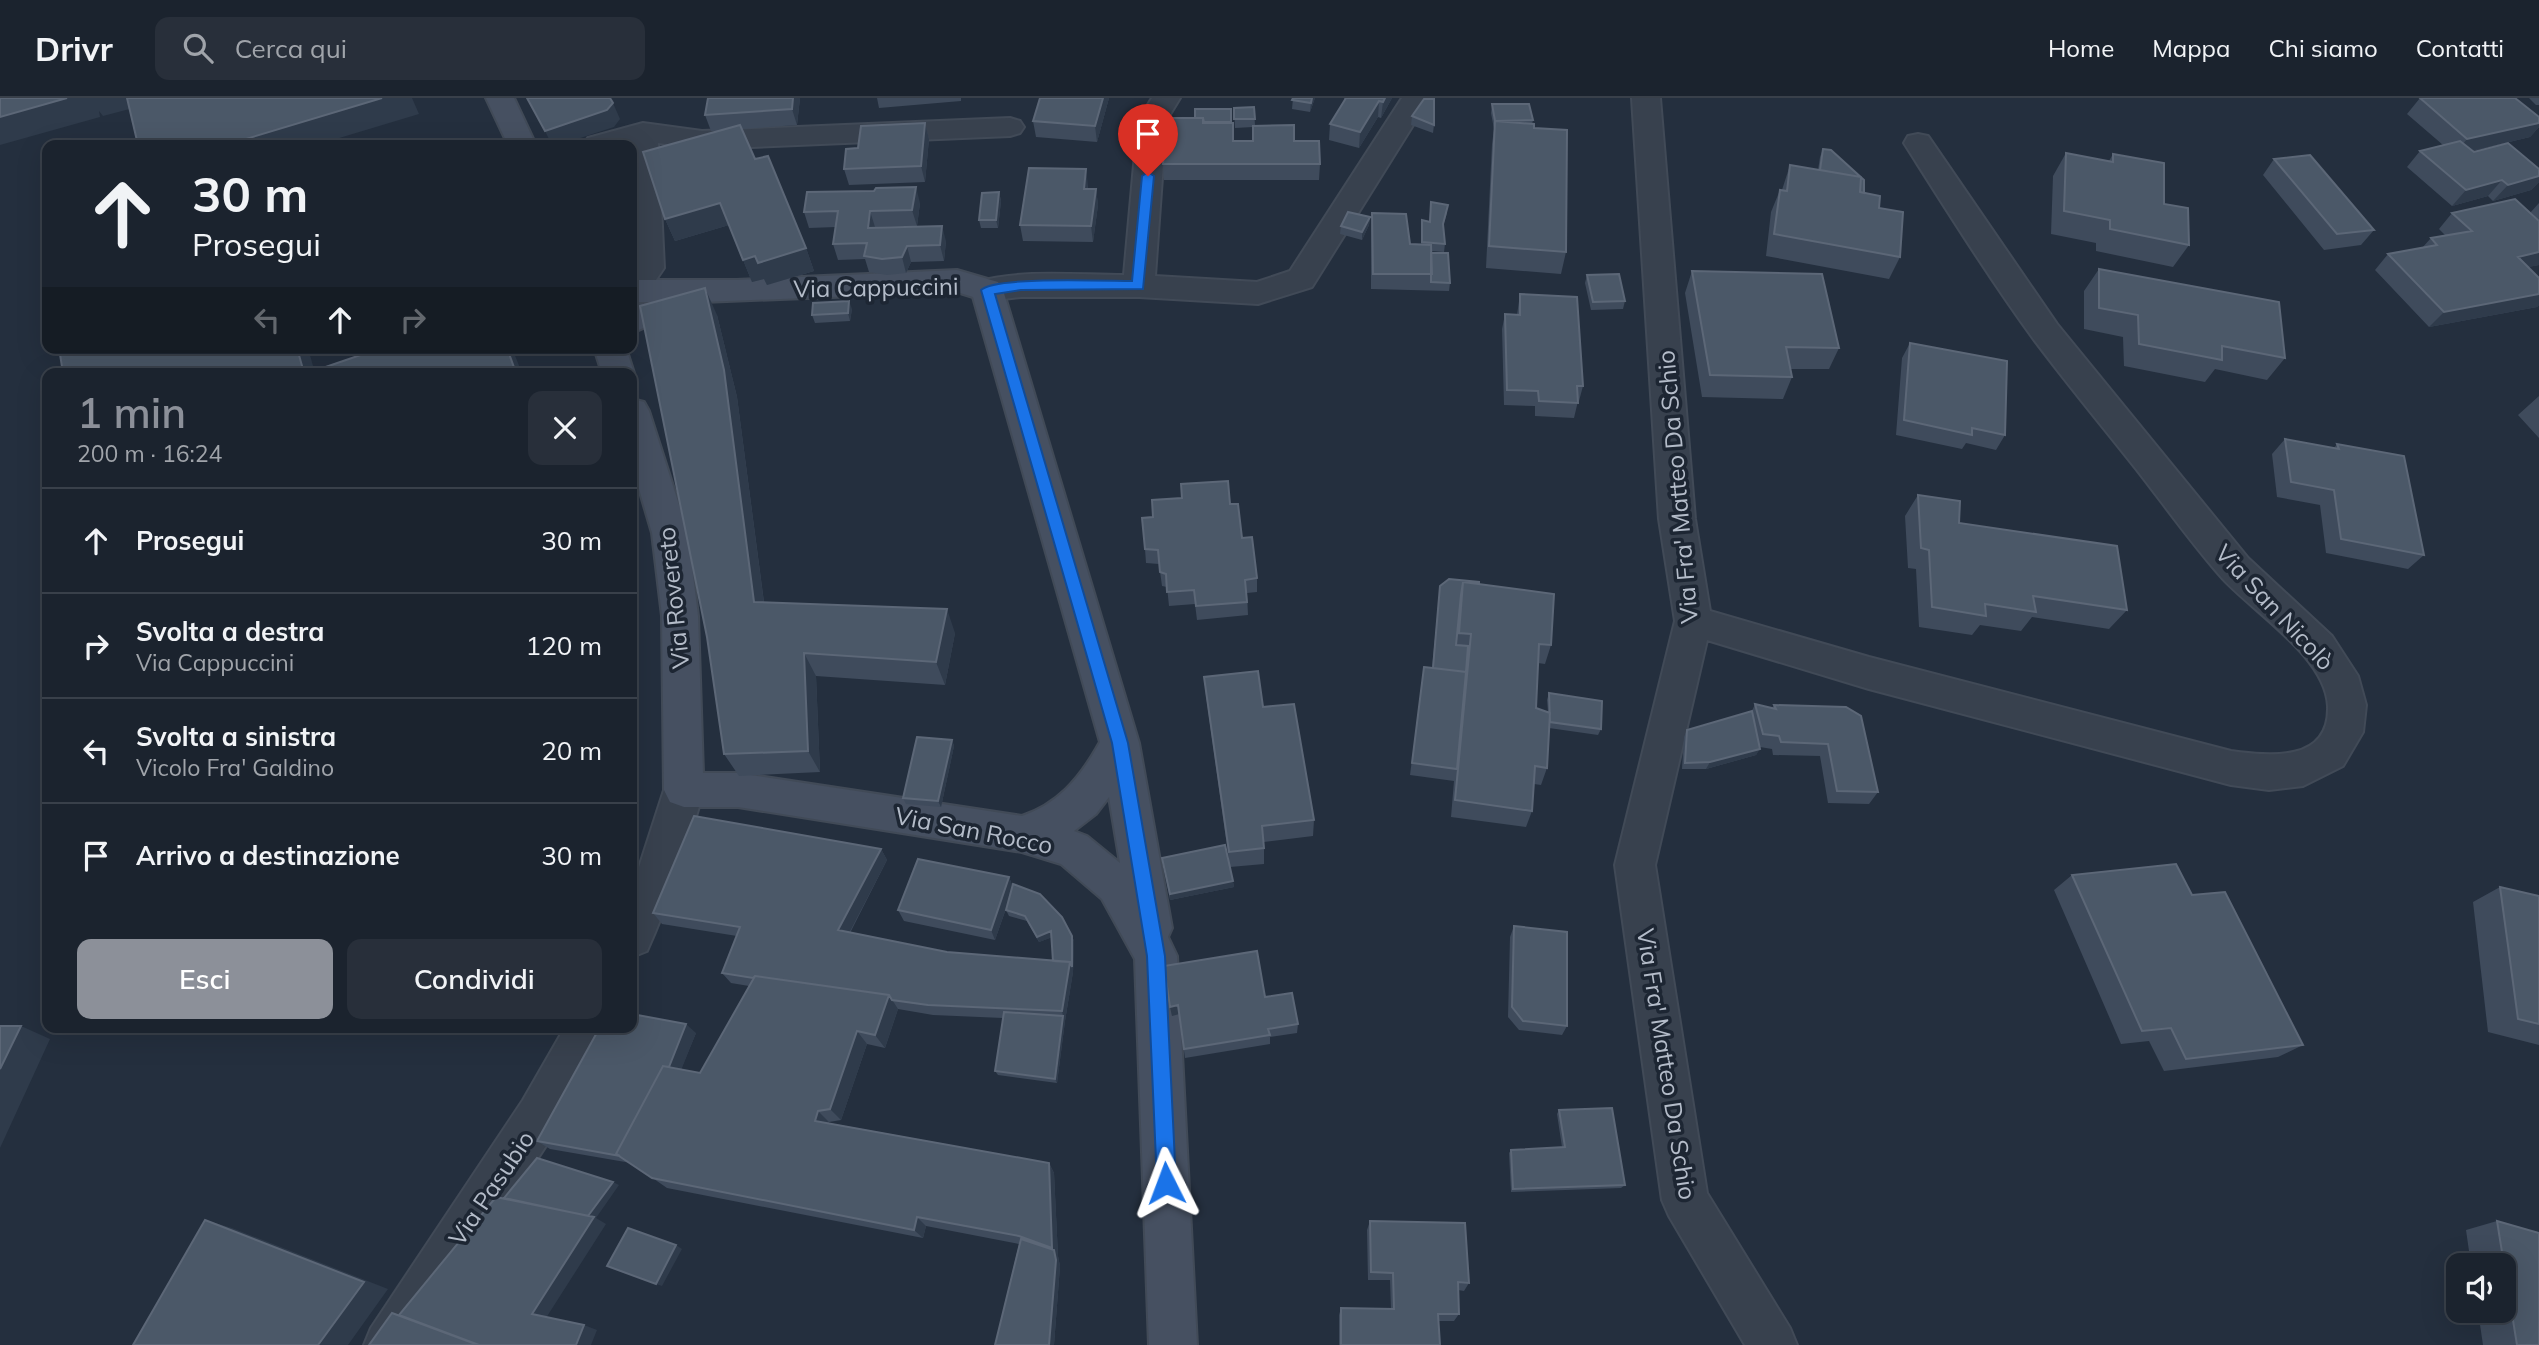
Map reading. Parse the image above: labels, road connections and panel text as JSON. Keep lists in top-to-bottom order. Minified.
{"streets":{"street":["Via Cappuccini","Via Fra' Matteo Da Schio","Via Rovereto","Via San Nicolò","Via San Rocco","Via Pasubio"]},"crossings":[["Via Fra' Matteo Da Schio","Via San Nicolò"],["Via Rovereto","Via San Rocco"]],"page":{"header":"Drivr","search":"Cerca qui","nav":["Home","Mappa","Chi siamo","Contatti"],"turn":["30 m","Prosegui"],"heading":["1 min","200 m · 16:24"],"list":[{"name":"Prosegui","value":"30 m"},{"name":"Svolta a destra","note":"Via Cappuccini","value":"120 m"},{"name":"Svolta a sinistra","note":"Vicolo Fra' Galdino","value":"20 m"},{"name":"Arrivo a destinazione","value":"30 m"}],"buttons":["Esci","Condividi"]}}
